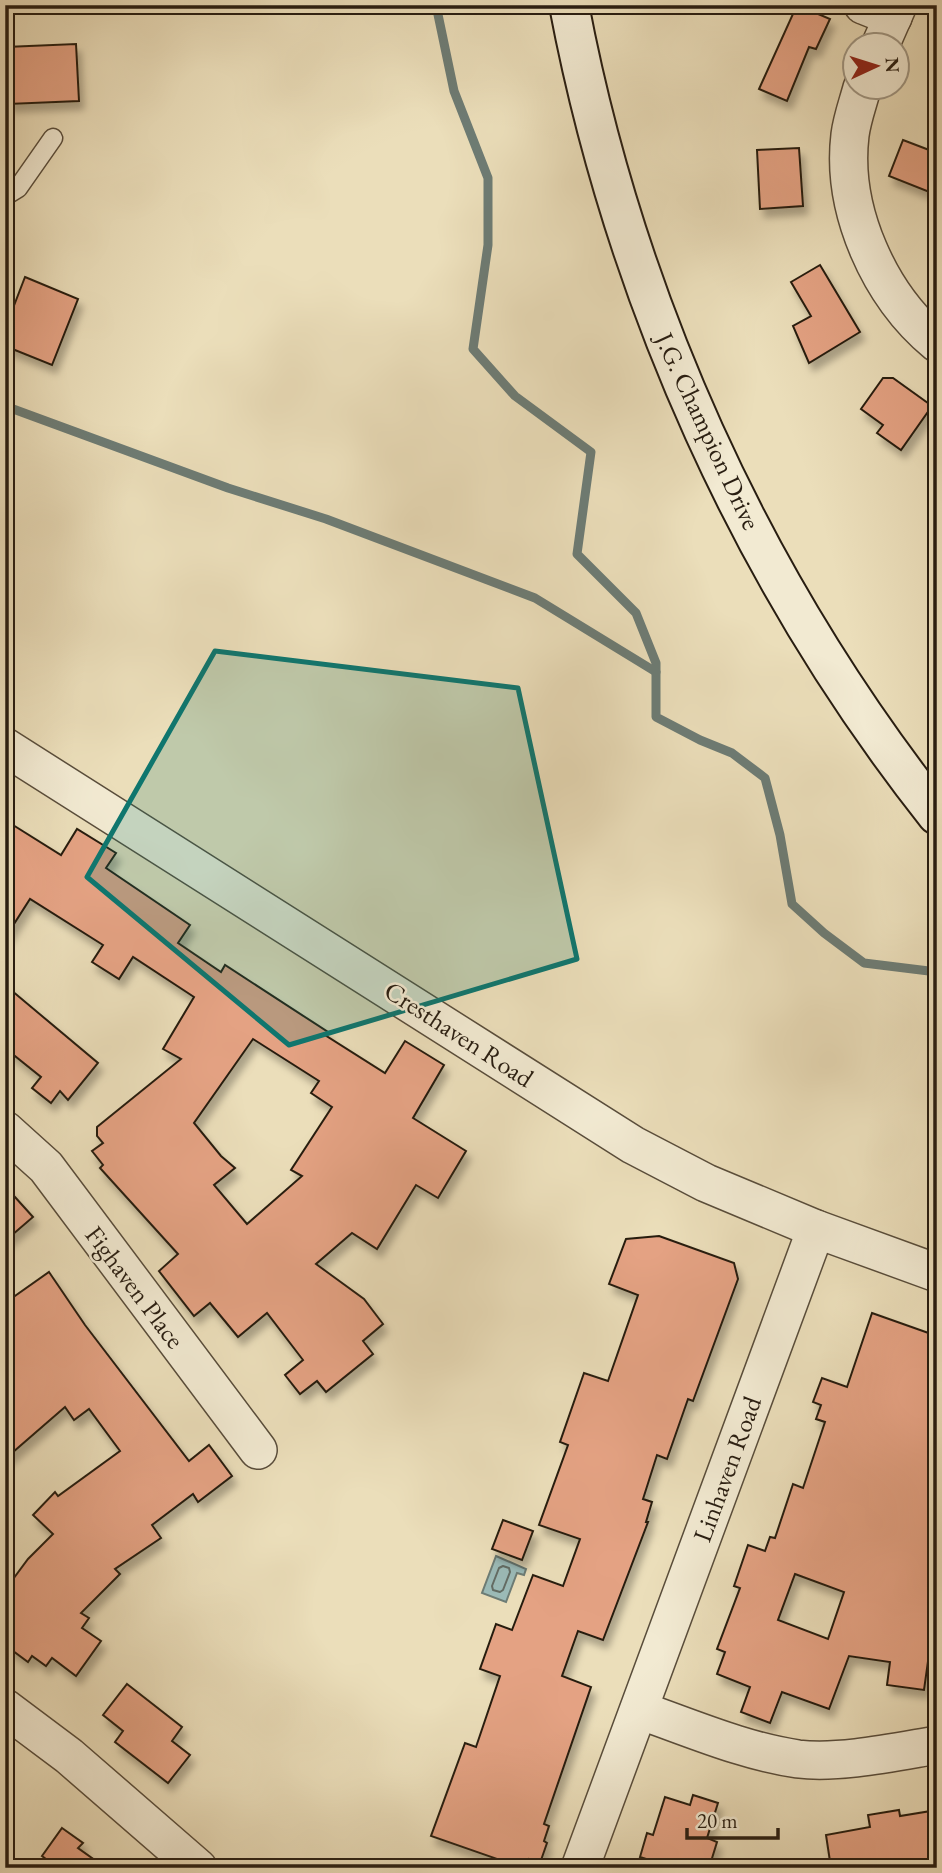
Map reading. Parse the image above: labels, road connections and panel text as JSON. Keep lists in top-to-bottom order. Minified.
{"streets":{"main road":["J.G. Champion Drive"],"street":["Cresthaven Road","Fighaven Place","Linhaven Road"]},"crossings":[["Cresthaven Road","Linhaven Road"]],"scale_bar":"20 m","north":"right"}
